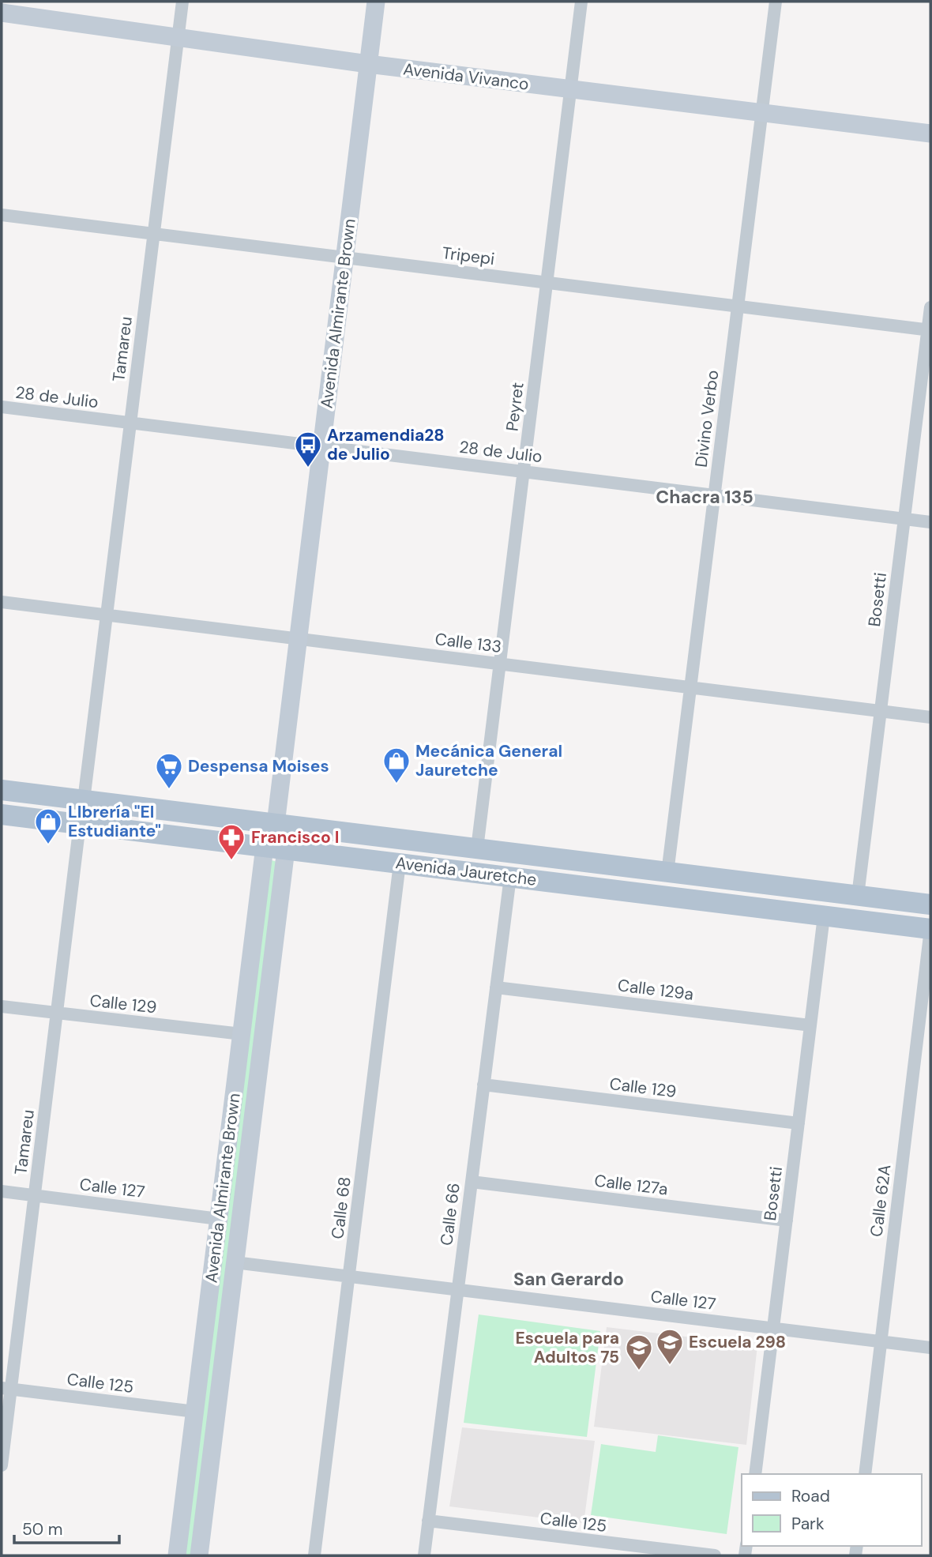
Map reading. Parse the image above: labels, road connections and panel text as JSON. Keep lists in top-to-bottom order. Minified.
{"streets":{"main road":["Avenida Vivanco","Avenida Almirante Brown","Avenida Jauretche"],"street":["Tripepi","Tamareu","28 de Julio","Peyret","Divino Verbo","Bosetti","Calle 133","Calle 129a","Calle 129","Calle 127a","Calle 127","Calle 62A","Calle 68","Calle 66","Calle 125"]},"crossings":[["Avenida Vivanco","Avenida Almirante Brown"],["Avenida Vivanco","Tamareu"],["Avenida Vivanco","Peyret"],["Avenida Vivanco","Divino Verbo"],["Tripepi","Avenida Almirante Brown"],["Tripepi","Tamareu"],["Tripepi","Peyret"],["Tripepi","Divino Verbo"],["Tripepi","Bosetti"],["Avenida Almirante Brown","28 de Julio"],["Avenida Almirante Brown","Calle 133"],["Avenida Almirante Brown","Avenida Jauretche"],["Avenida Almirante Brown","Calle 129"],["Avenida Almirante Brown","Calle 127"],["Avenida Almirante Brown","Calle 125"],["Tamareu","28 de Julio"],["Tamareu","Calle 133"],["Tamareu","Avenida Jauretche"],["Tamareu","Calle 129"],["Tamareu","Calle 127"],["Tamareu","Calle 125"],["28 de Julio","Peyret"],["28 de Julio","Divino Verbo"],["28 de Julio","Bosetti"],["Peyret","Calle 133"],["Peyret","Avenida Jauretche"],["Divino Verbo","Calle 133"],["Divino Verbo","Avenida Jauretche"],["Bosetti","Calle 133"],["Bosetti","Avenida Jauretche"],["Bosetti","Calle 129a"],["Bosetti","Calle 129"],["Bosetti","Calle 127a"],["Bosetti","Calle 127"],["Avenida Jauretche","Calle 62A"],["Avenida Jauretche","Calle 68"],["Avenida Jauretche","Calle 66"],["Calle 129a","Calle 66"],["Calle 129","Calle 66"],["Calle 127a","Calle 66"],["Calle 127","Calle 62A"],["Calle 127","Calle 68"],["Calle 127","Calle 66"],["Calle 66","Calle 125"]],"districts":["Chacra 135","San Gerardo"],"places":{"bus stop":["Arzamendia28 de Julio"],"shop":["Mecánica General Jauretche","LIbrería \"El Estudiante\""],"supermarket":["Despensa Moises"],"pharmacy":["Francisco I"],"school or university":["Escuela 298","Escuela para Adultos 75"]},"legend":["Road","Park"],"scale_bar":"50 m"}
